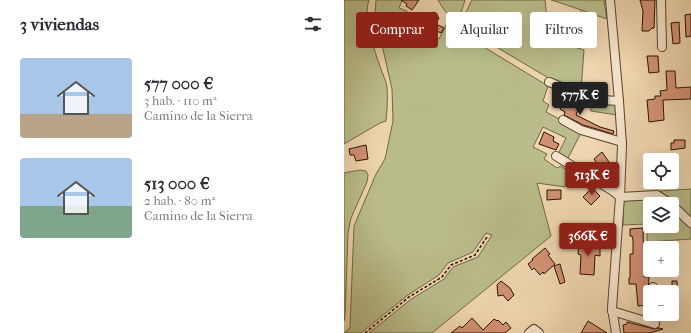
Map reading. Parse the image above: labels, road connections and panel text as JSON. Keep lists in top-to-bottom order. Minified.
{"page":{"heading":"3 viviendas","chip":["Comprar","Alquilar","Filtros"],"list":[{"name":"577 000 €","note":"3 hab. · 110 m² · Camino de la Sierra"},{"name":"513 000 €","note":"2 hab. · 80 m² · Camino de la Sierra"}],"price":["577K €","513K €","366K €"],"map_buttons":["+","−"]}}
